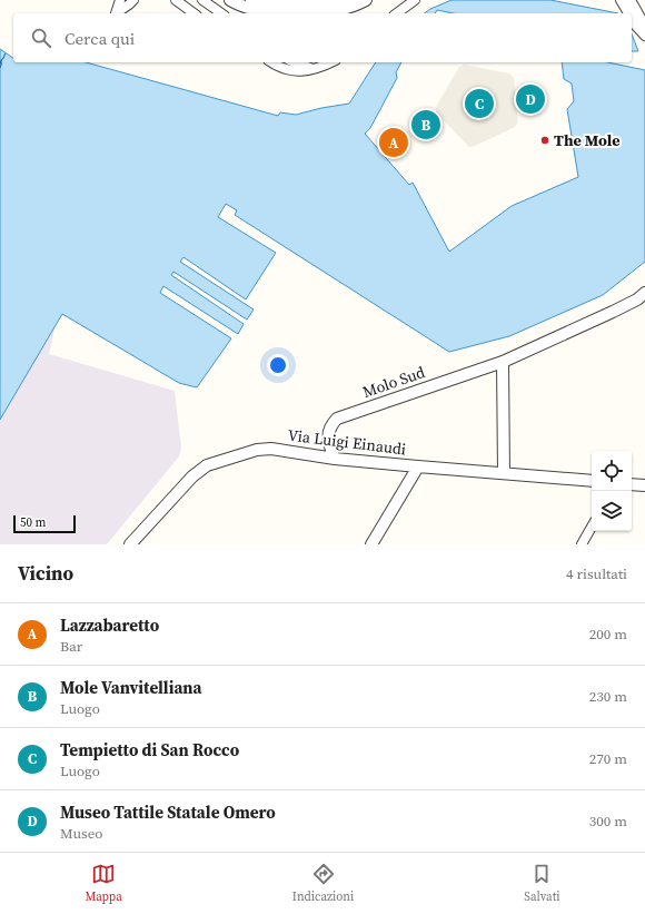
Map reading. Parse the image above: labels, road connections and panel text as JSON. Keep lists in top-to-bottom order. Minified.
{"streets":{"street":["Molo Sud","Via Luigi Einaudi"]},"crossings":[["Molo Sud","Via Luigi Einaudi"]],"places":["The Mole"],"scale_bar":"50 m","page":{"search":"Cerca qui","pins":["D","C","B","A"],"scale":"50 m","heading":["Vicino","4 risultati"],"list":[{"mark":"A","name":"Lazzabaretto","note":"Bar","value":"200 m"},{"mark":"B","name":"Mole Vanvitelliana","note":"Luogo","value":"230 m"},{"mark":"C","name":"Tempietto di San Rocco","note":"Luogo","value":"270 m"},{"mark":"D","name":"Museo Tattile Statale Omero","note":"Museo","value":"300 m"}],"nav":["Mappa","Indicazioni","Salvati"]}}
